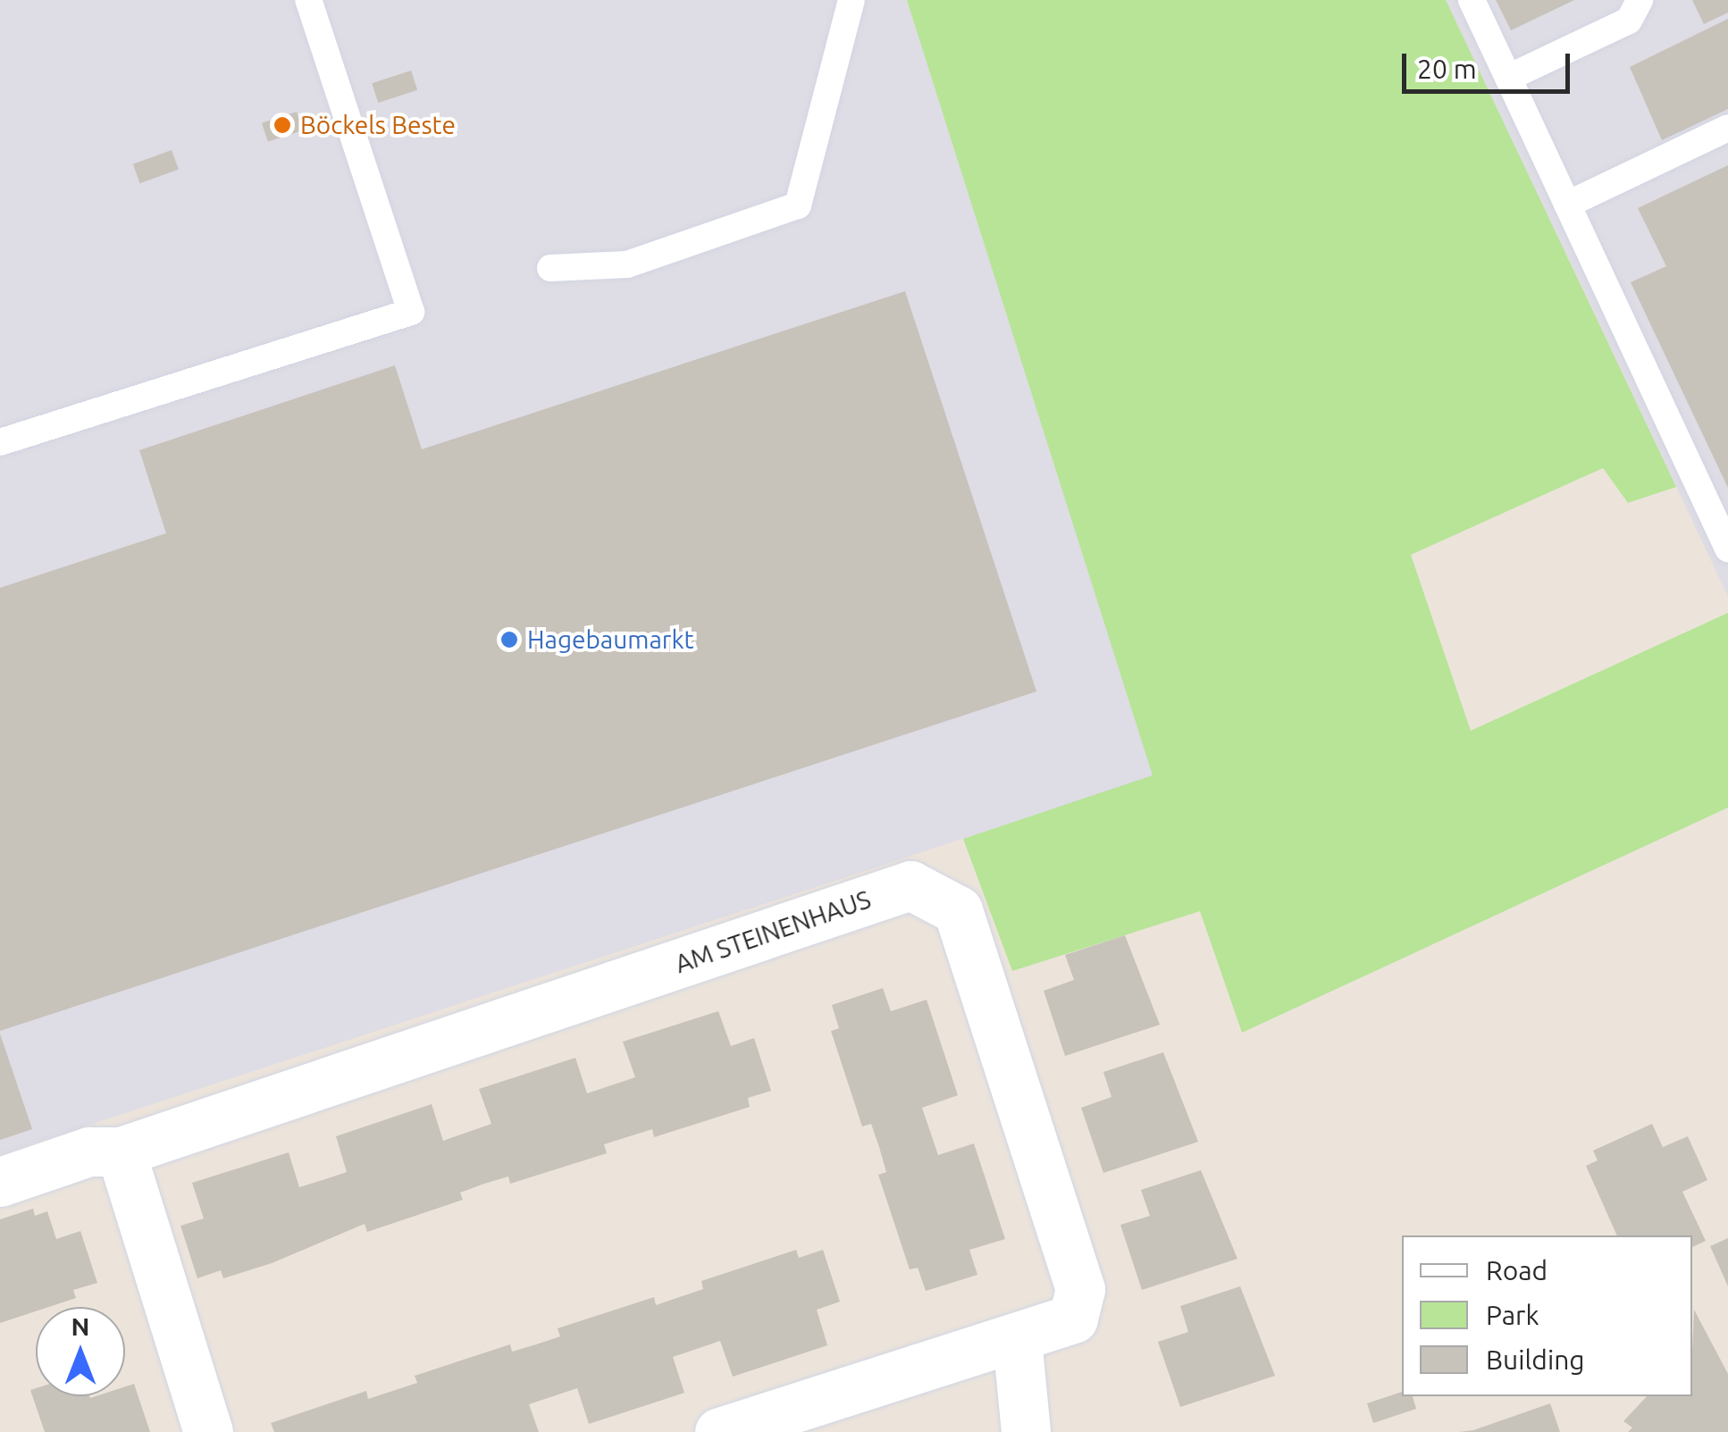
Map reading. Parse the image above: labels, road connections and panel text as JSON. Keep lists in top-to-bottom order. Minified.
{"streets":{"street":["AM STEINENHAUS"]},"places":["Böckels Beste","Hagebaumarkt"],"legend":["Road","Park","Building"],"scale_bar":"20 m","north":"top"}
